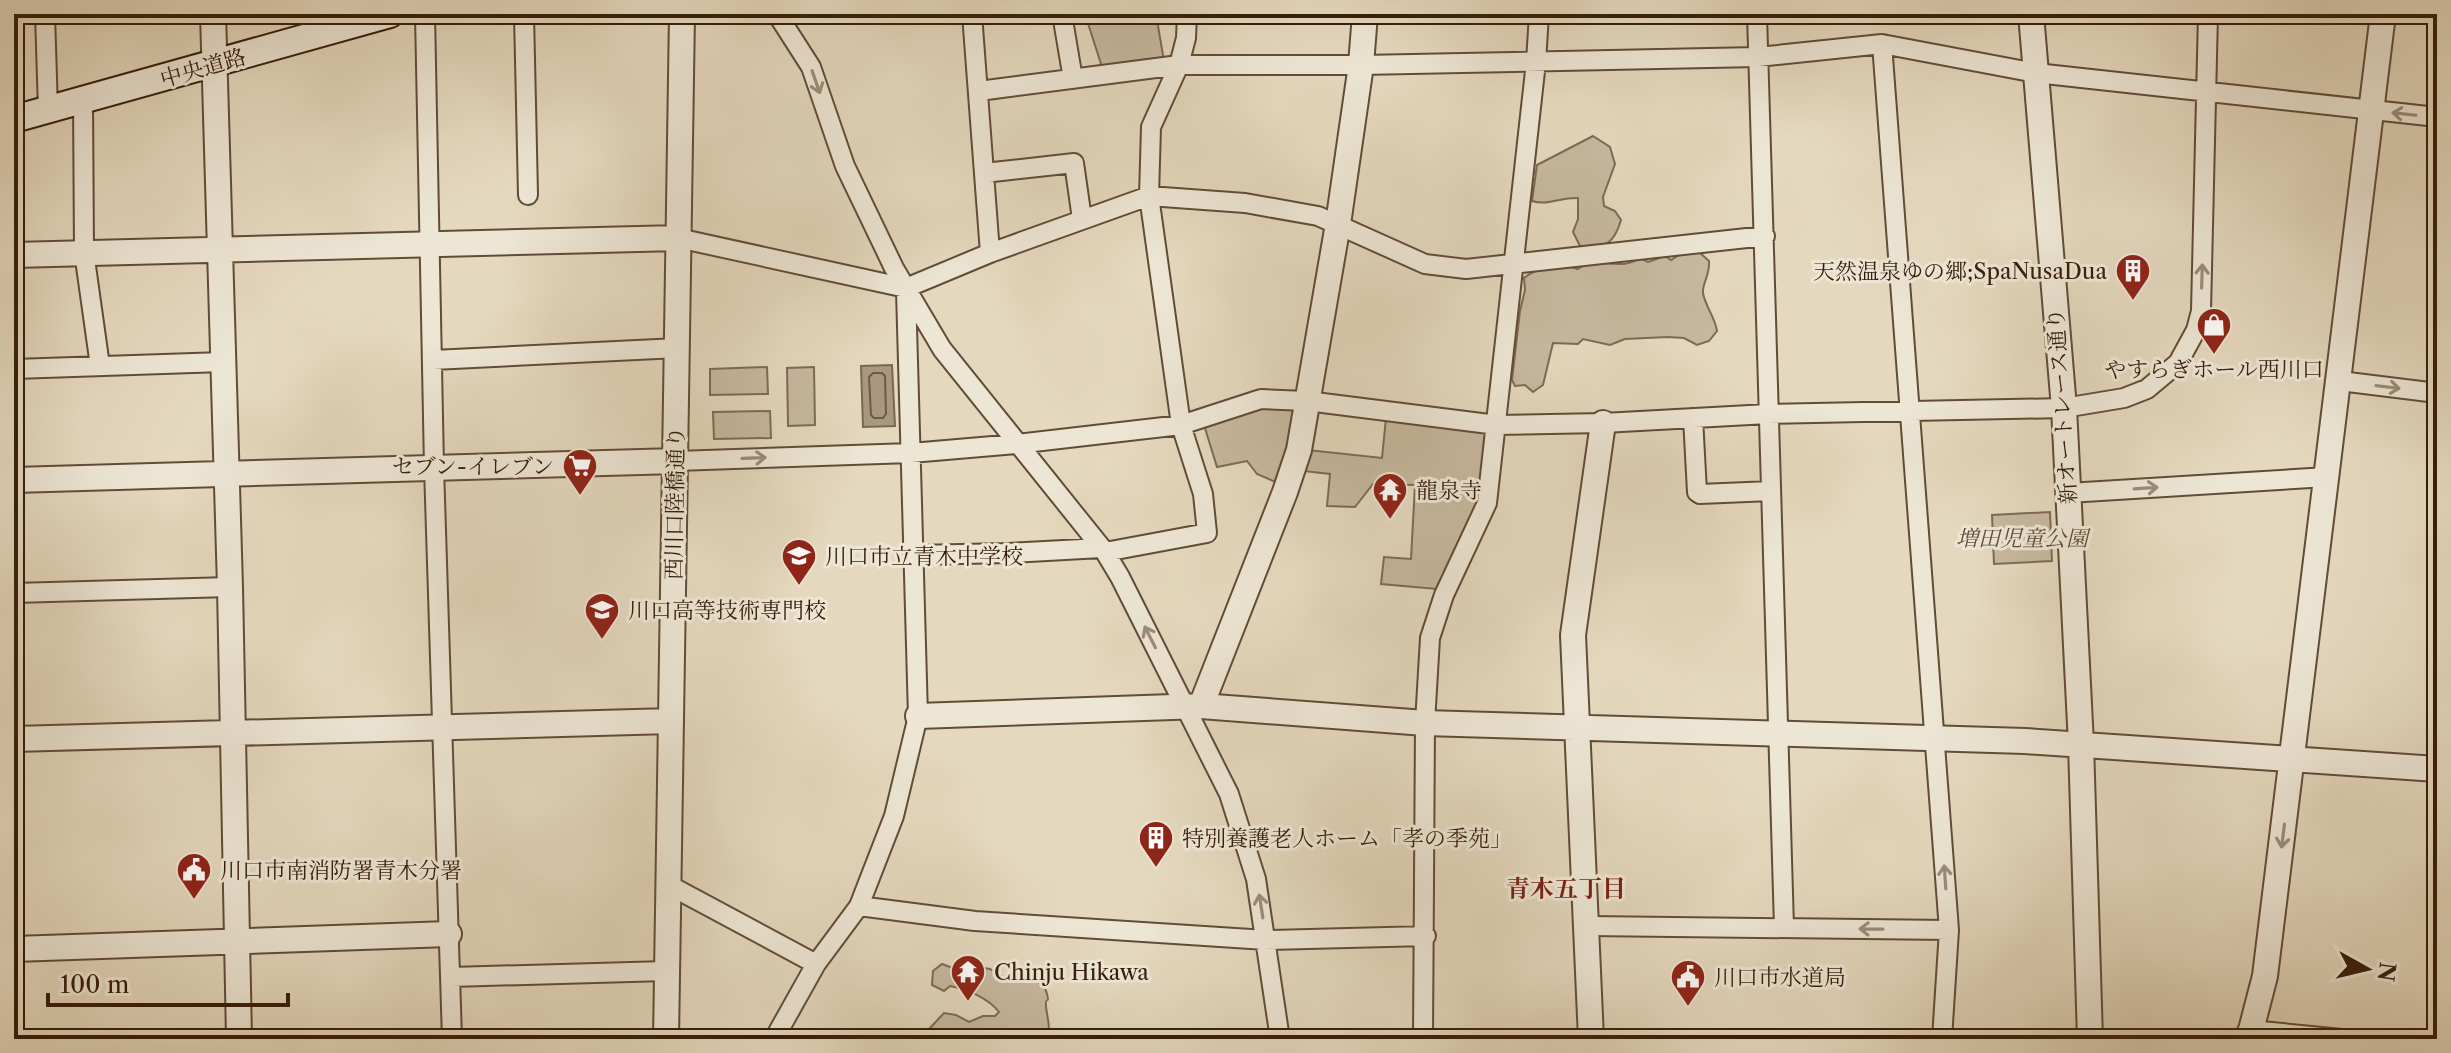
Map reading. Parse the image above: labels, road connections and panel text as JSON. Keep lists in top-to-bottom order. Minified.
{"streets":{"main road":["中央道路"],"street":["新オートレース通り","西川口陸橋通り"]},"districts":["青木五丁目"],"parks":["増田児童公園"],"places":{"building":["天然温泉ゆの郷;SpaNusaDua","特別養護老人ホーム「孝の季苑」"],"shop":["やすらぎホール西川口"],"supermarket":["セブン-イレブン"],"temple":["龍泉寺","Chinju Hikawa"],"school or university":["川口市立青木中学校","川口高等技術専門校"],"public building":["川口市南消防署青木分署","川口市水道局"]},"scale_bar":"100 m","north":"right"}
